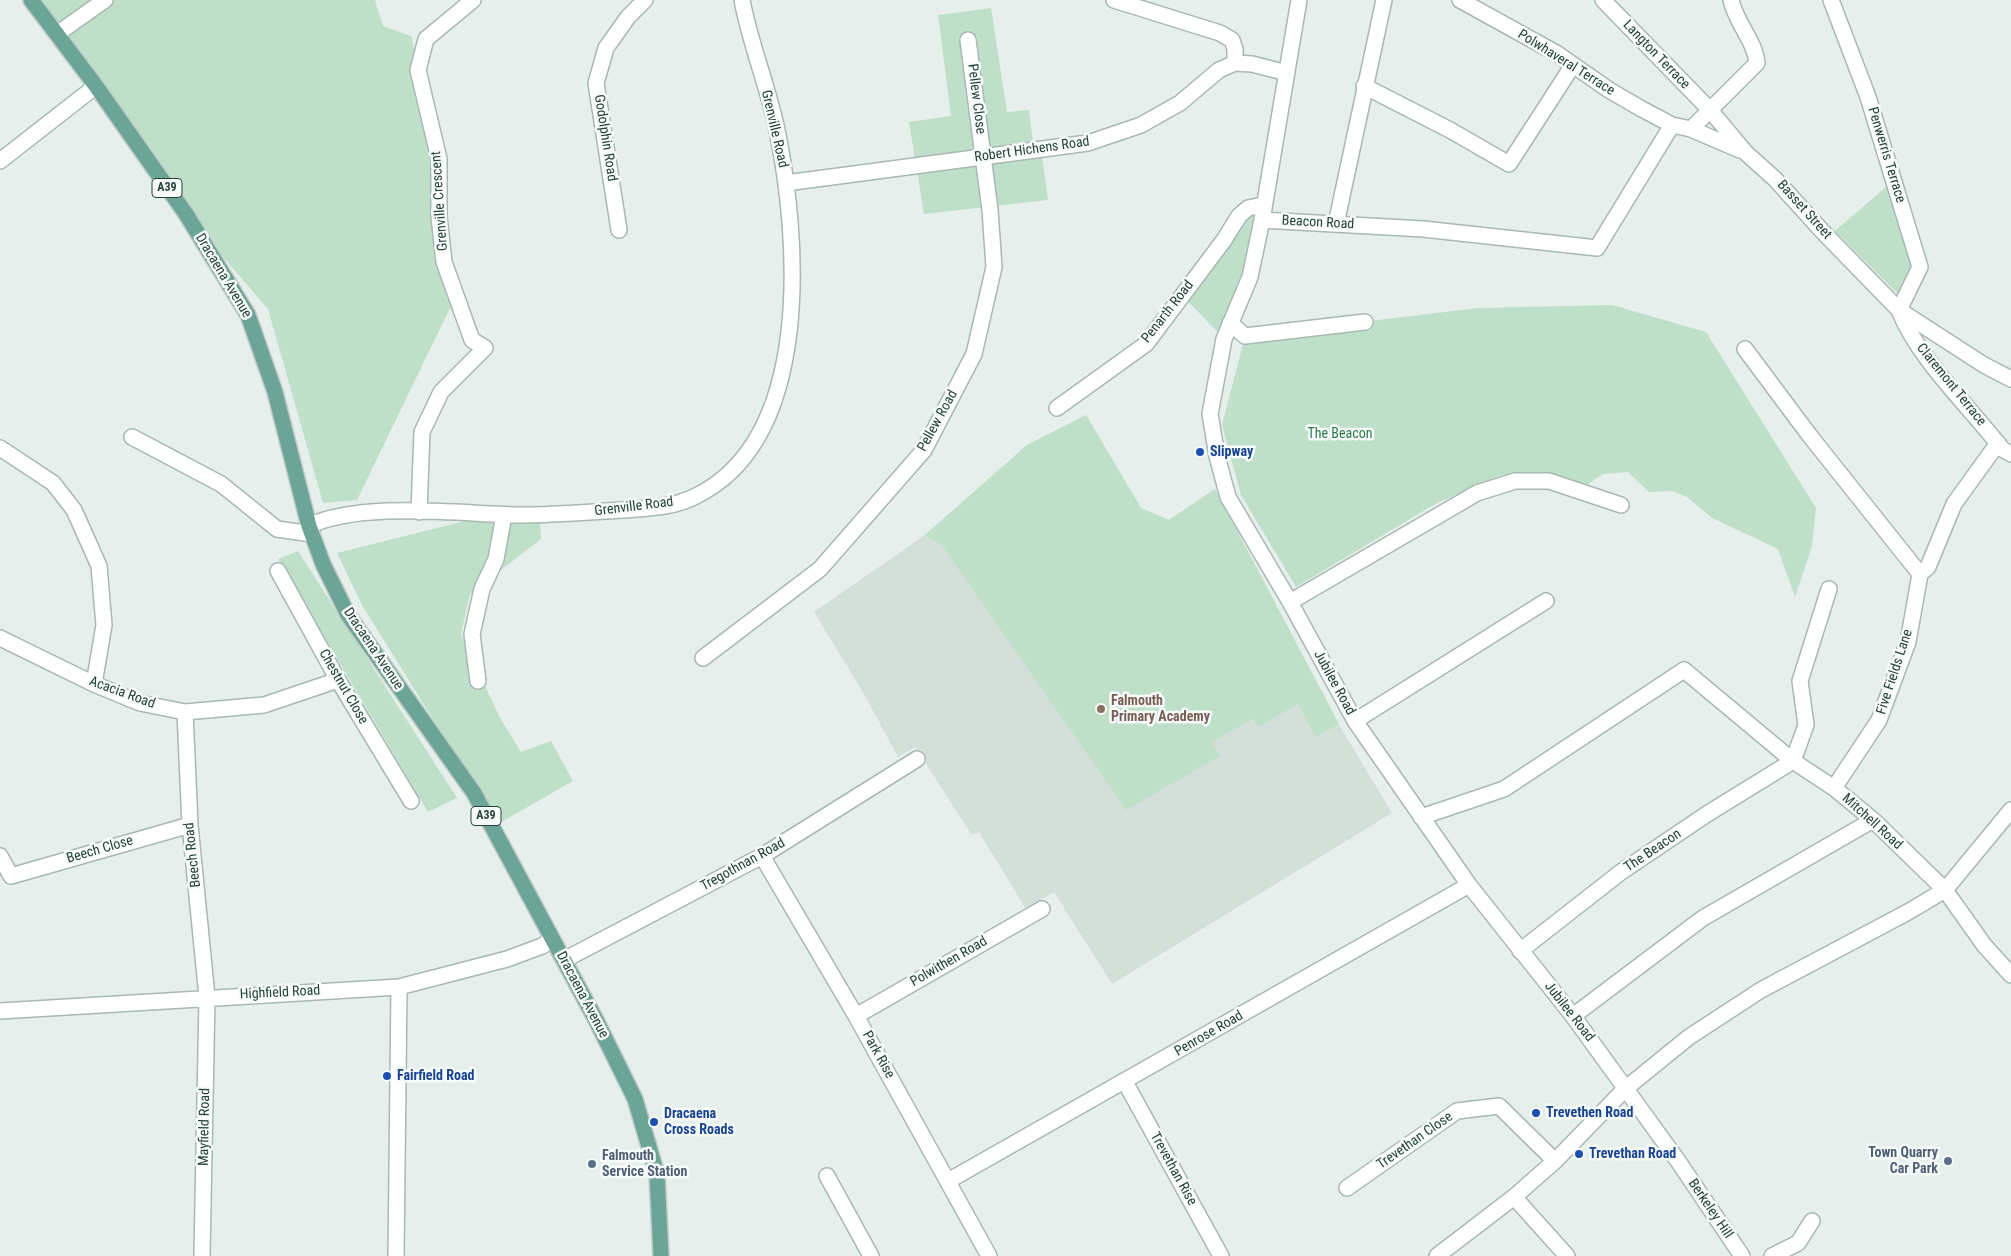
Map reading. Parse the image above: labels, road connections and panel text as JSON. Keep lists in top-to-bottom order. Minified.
{"streets":{"main road":["A39","Dracaena Avenue"],"street":["Langton Terrace","Polwhaveral Terrace","Pellew Close","Grenville Road","Godolphin Road","Robert Hichens Road","Penwerris Terrace","Grenville Crescent","Basset Street","Beacon Road","Penarth Road","Claremont Terrace","Pellew Road","Five Fields Lane","Jubilee Road","Chestnut Close","Acacia Road","Mitchell Road","Beech Close","The Beacon","Beech Road","Tregothnan Road","Polwithen Road","Highfield Road","Penrose Road","Park Rise","Mayfield Road","Trevethan Close","Trevethan Rise","Berkeley Hill"]},"crossings":[["Langton Terrace","Basset Street"],["Polwhaveral Terrace","Basset Street"],["Polwhaveral Terrace","Beacon Road"],["Pellew Close","Robert Hichens Road"],["Pellew Close","Pellew Road"],["Grenville Road","Robert Hichens Road"],["Grenville Road","Grenville Crescent"],["Grenville Road","Dracaena Avenue"],["Robert Hichens Road","Pellew Road"],["Penwerris Terrace","Basset Street"],["Penwerris Terrace","Claremont Terrace"],["Basset Street","Claremont Terrace"],["Beacon Road","Penarth Road"],["Beacon Road","Jubilee Road"],["Dracaena Avenue","Tregothnan Road"],["Dracaena Avenue","Highfield Road"],["Penarth Road","Jubilee Road"],["Five Fields Lane","Mitchell Road"],["Jubilee Road","Mitchell Road"],["Jubilee Road","The Beacon"],["Jubilee Road","Penrose Road"],["Jubilee Road","Berkeley Hill"],["Chestnut Close","Acacia Road"],["Acacia Road","Beech Road"],["Mitchell Road","The Beacon"],["Beech Close","Beech Road"],["Beech Road","Highfield Road"],["Beech Road","Mayfield Road"],["Tregothnan Road","Park Rise"],["Polwithen Road","Park Rise"],["Highfield Road","Mayfield Road"],["Penrose Road","Park Rise"],["Penrose Road","Trevethan Rise"]],"parks":["The Beacon"],"places":["Slipway","Falmouth Primary Academy","Fairfield Road","Trevethen Road","Dracaena Cross Roads","Trevethan Road","Town Quarry Car Park","Falmouth Service Station"]}
